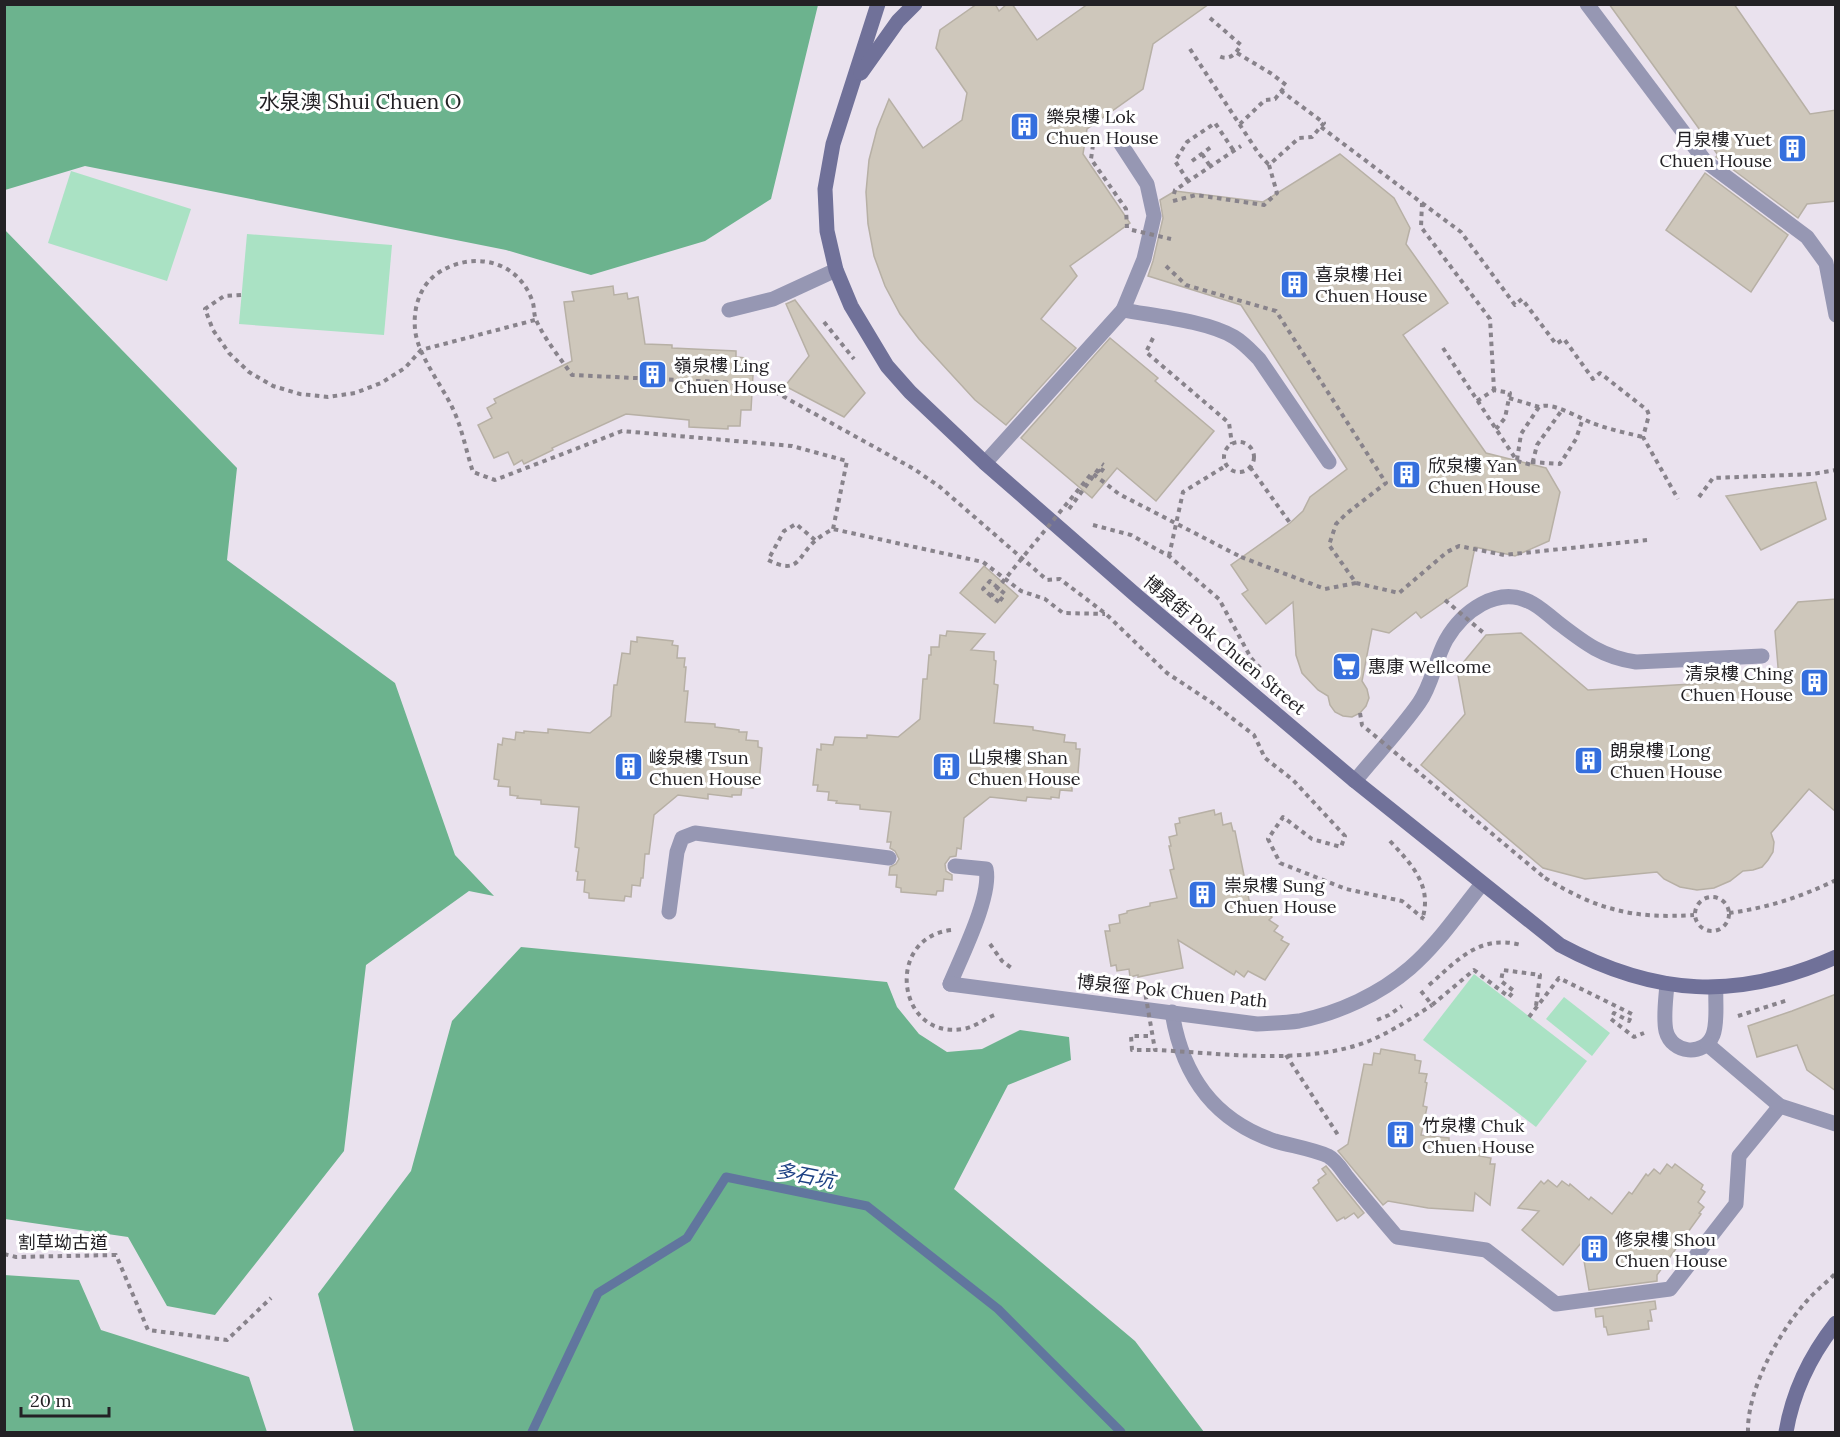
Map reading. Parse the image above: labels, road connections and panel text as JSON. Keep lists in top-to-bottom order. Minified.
{"streets":{"street":["博泉街 Pok Chuen Street","博泉徑 Pok Chuen Path"],"path":["割草坳古道"]},"crossings":[["博泉街 Pok Chuen Street","博泉徑 Pok Chuen Path"]],"districts":["水泉澳 Shui Chuen O"],"water":["多石坑"],"places":{"building":["樂泉樓 Lok Chuen House","月泉樓 Yuet Chuen House","喜泉樓 Hei Chuen House","嶺泉樓 Ling Chuen House","欣泉樓 Yan Chuen House","清泉樓 Ching Chuen House","朗泉樓 Long Chuen House","峻泉樓 Tsun Chuen House","山泉樓 Shan Chuen House","崇泉樓 Sung Chuen House","竹泉樓 Chuk Chuen House","修泉樓 Shou Chuen House"],"supermarket":["惠康 Wellcome"]},"scale_bar":"20 m"}
